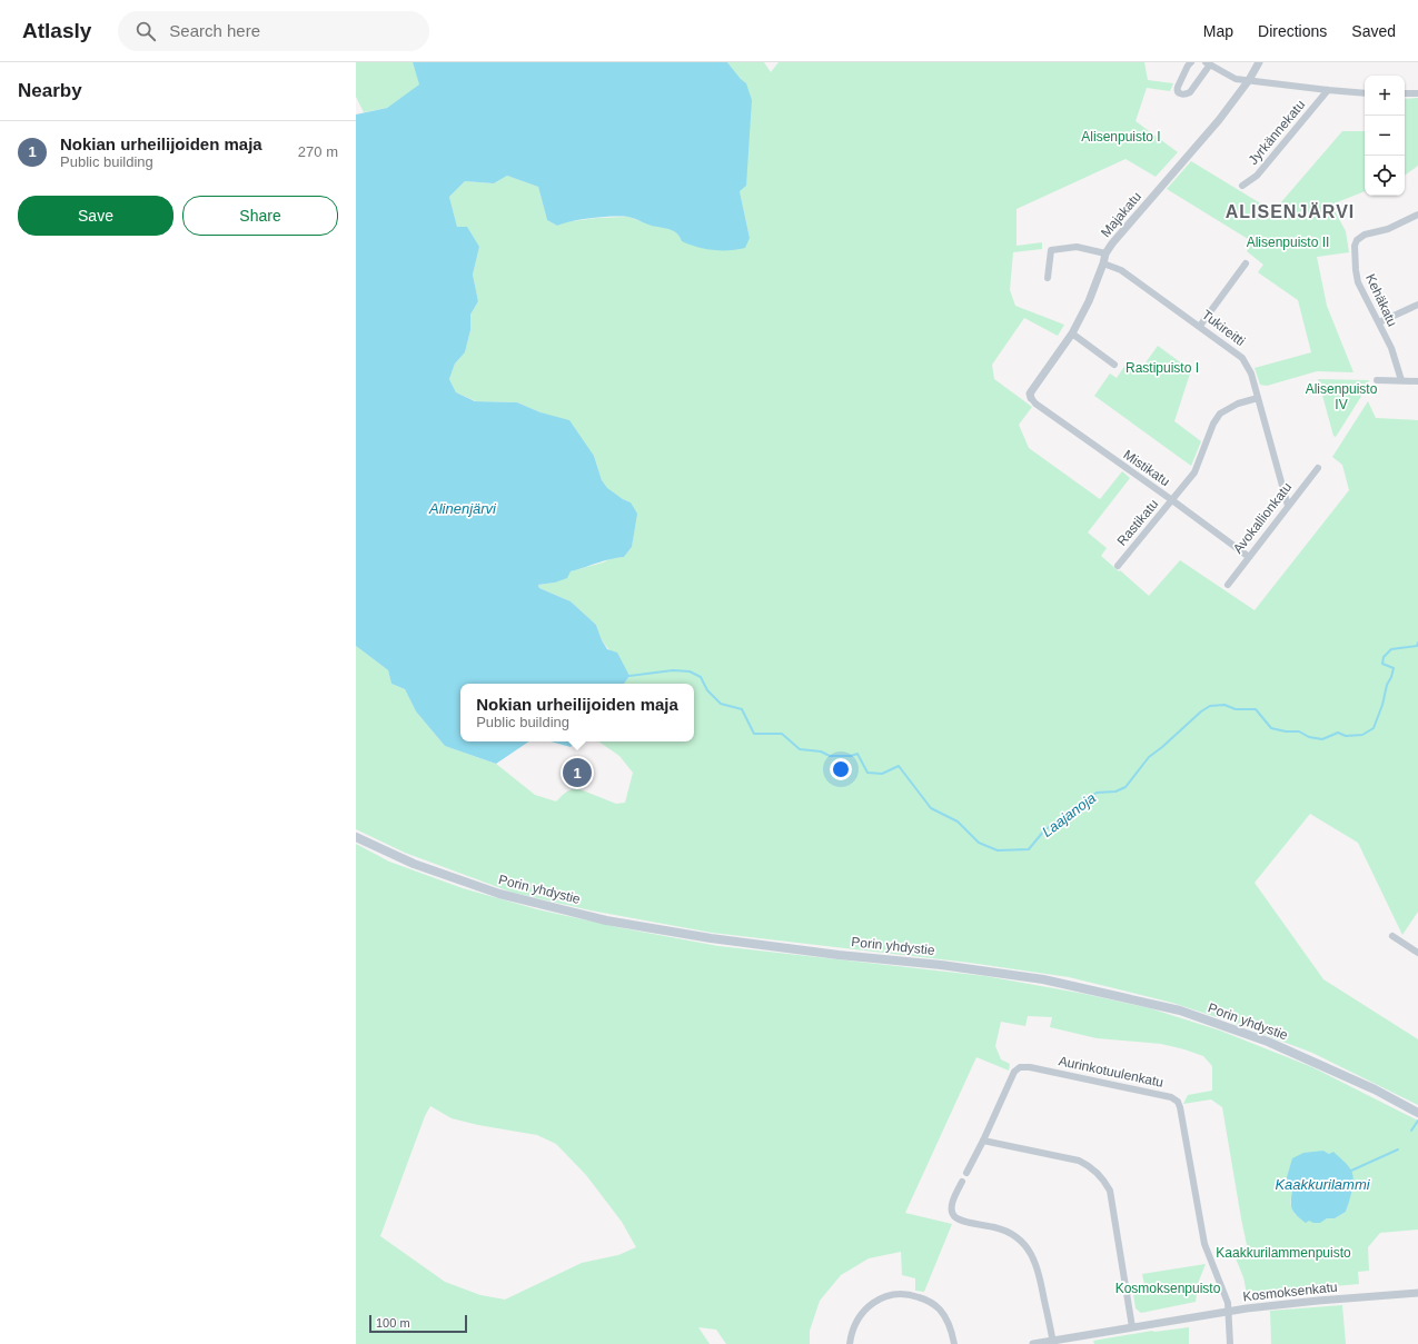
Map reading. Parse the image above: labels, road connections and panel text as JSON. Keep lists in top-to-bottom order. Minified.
{"streets":{"main road":["Porin yhdystie"],"street":["Jyrkännekatu","Majakatu","Kehäkatu","Tukireitti","Mistikatu","Avokallionkatu","Rastikatu","Aurinkotuulenkatu","Kosmoksenkatu"]},"crossings":[["Majakatu","Tukireitti"],["Majakatu","Mistikatu"],["Tukireitti","Avokallionkatu"],["Tukireitti","Rastikatu"],["Mistikatu","Avokallionkatu"],["Mistikatu","Rastikatu"],["Aurinkotuulenkatu","Kosmoksenkatu"]],"districts":["ALISENJÄRVI"],"water":["Alinenjärvi","Laajanoja","Kaakkurilammi"],"parks":["Alisenpuisto I","Alisenpuisto II","Rastipuisto I","Alisenpuisto IV","Kaakkurilammenpuisto","Kosmoksenpuisto"],"scale_bar":"100 m","page":{"header":"Atlasly","search":"Search here","nav":["Map","Directions","Saved"],"heading":"Nearby","map_buttons":["+","−"],"list":[{"mark":"1","name":"Nokian urheilijoiden maja","note":"Public building","value":"270 m"}],"buttons":["Save","Share"],"popup":["Nokian urheilijoiden maja","Public building"],"pins":"1","scale":"100 m"}}
